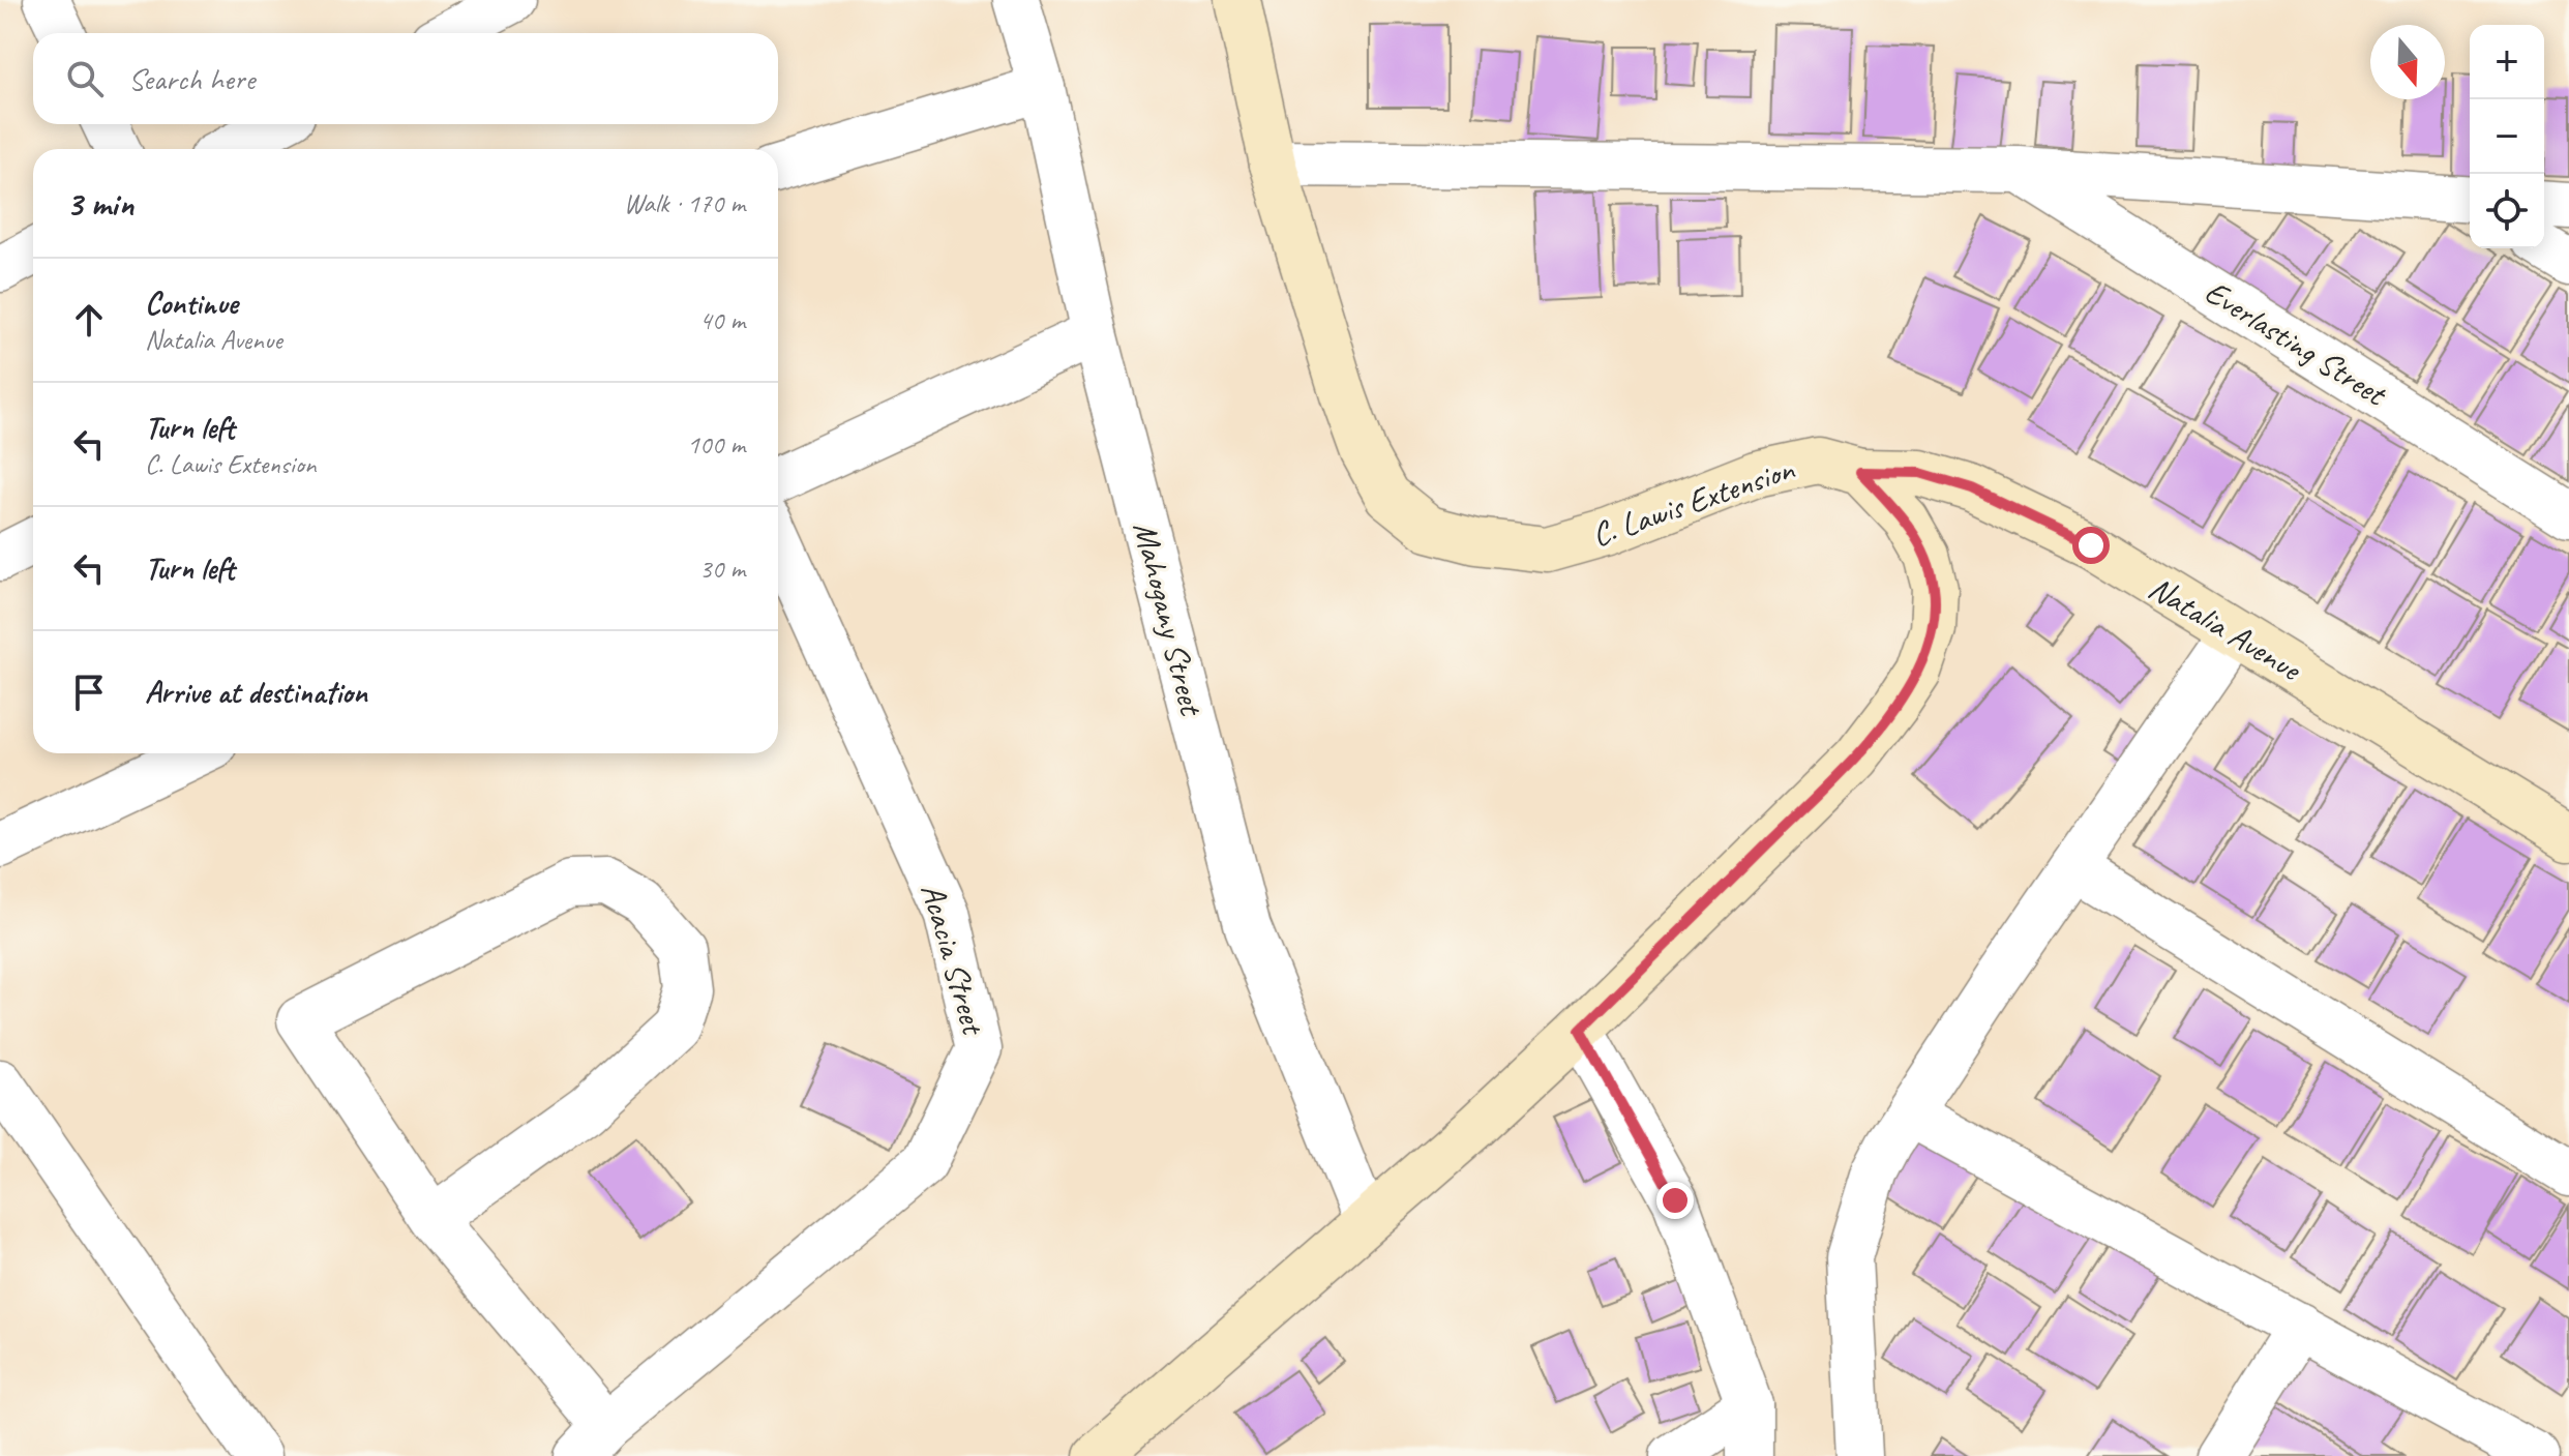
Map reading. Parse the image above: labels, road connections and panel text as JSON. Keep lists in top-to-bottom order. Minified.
{"streets":{"street":["Everlasting Street","C. Lawis Extension","Mahogany Street","Natalia Avenue","Acacia Street"]},"crossings":[["C. Lawis Extension","Natalia Avenue"]],"north":"bottom","page":{"map_buttons":["+","−"],"search":"Search here","heading":["3 min","Walk · 170 m"],"list":[["Continue","Natalia Avenue","40 m"],["Turn left","C. Lawis Extension","100 m"],["Turn left","30 m"],"Arrive at destination"]}}
